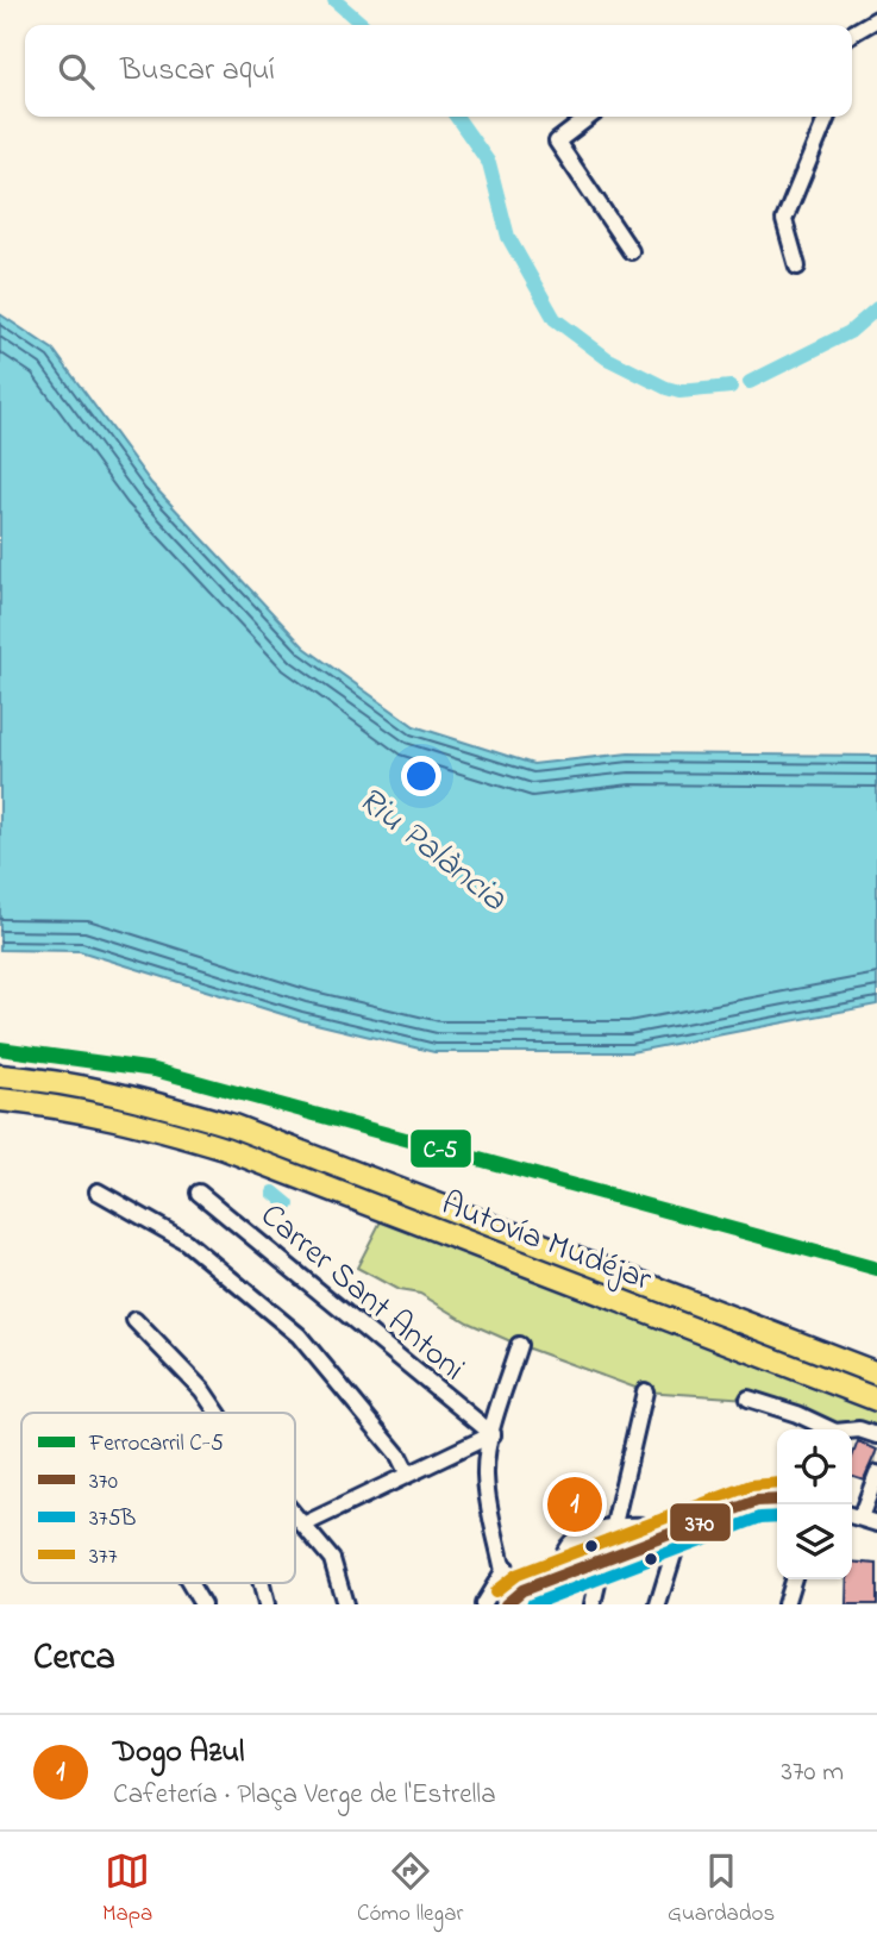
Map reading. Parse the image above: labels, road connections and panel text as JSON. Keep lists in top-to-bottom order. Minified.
{"streets":{"highway":["Autovía Mudéjar"],"street":["Carrer Sant Antoni"]},"water":["Riu Palància"],"lines":["rail line C-5","transit line 377","transit line 370","transit line 375B"],"legend":["Ferrocarril C-5","370","375B","377"],"page":{"search":"Buscar aquí","pins":"1","heading":"Cerca","list":[{"mark":"1","name":"Dogo Azul","note":"Cafetería · Plaça Verge de l'Estrella","value":"370 m"}],"nav":["Mapa","Cómo llegar","Guardados"]}}
